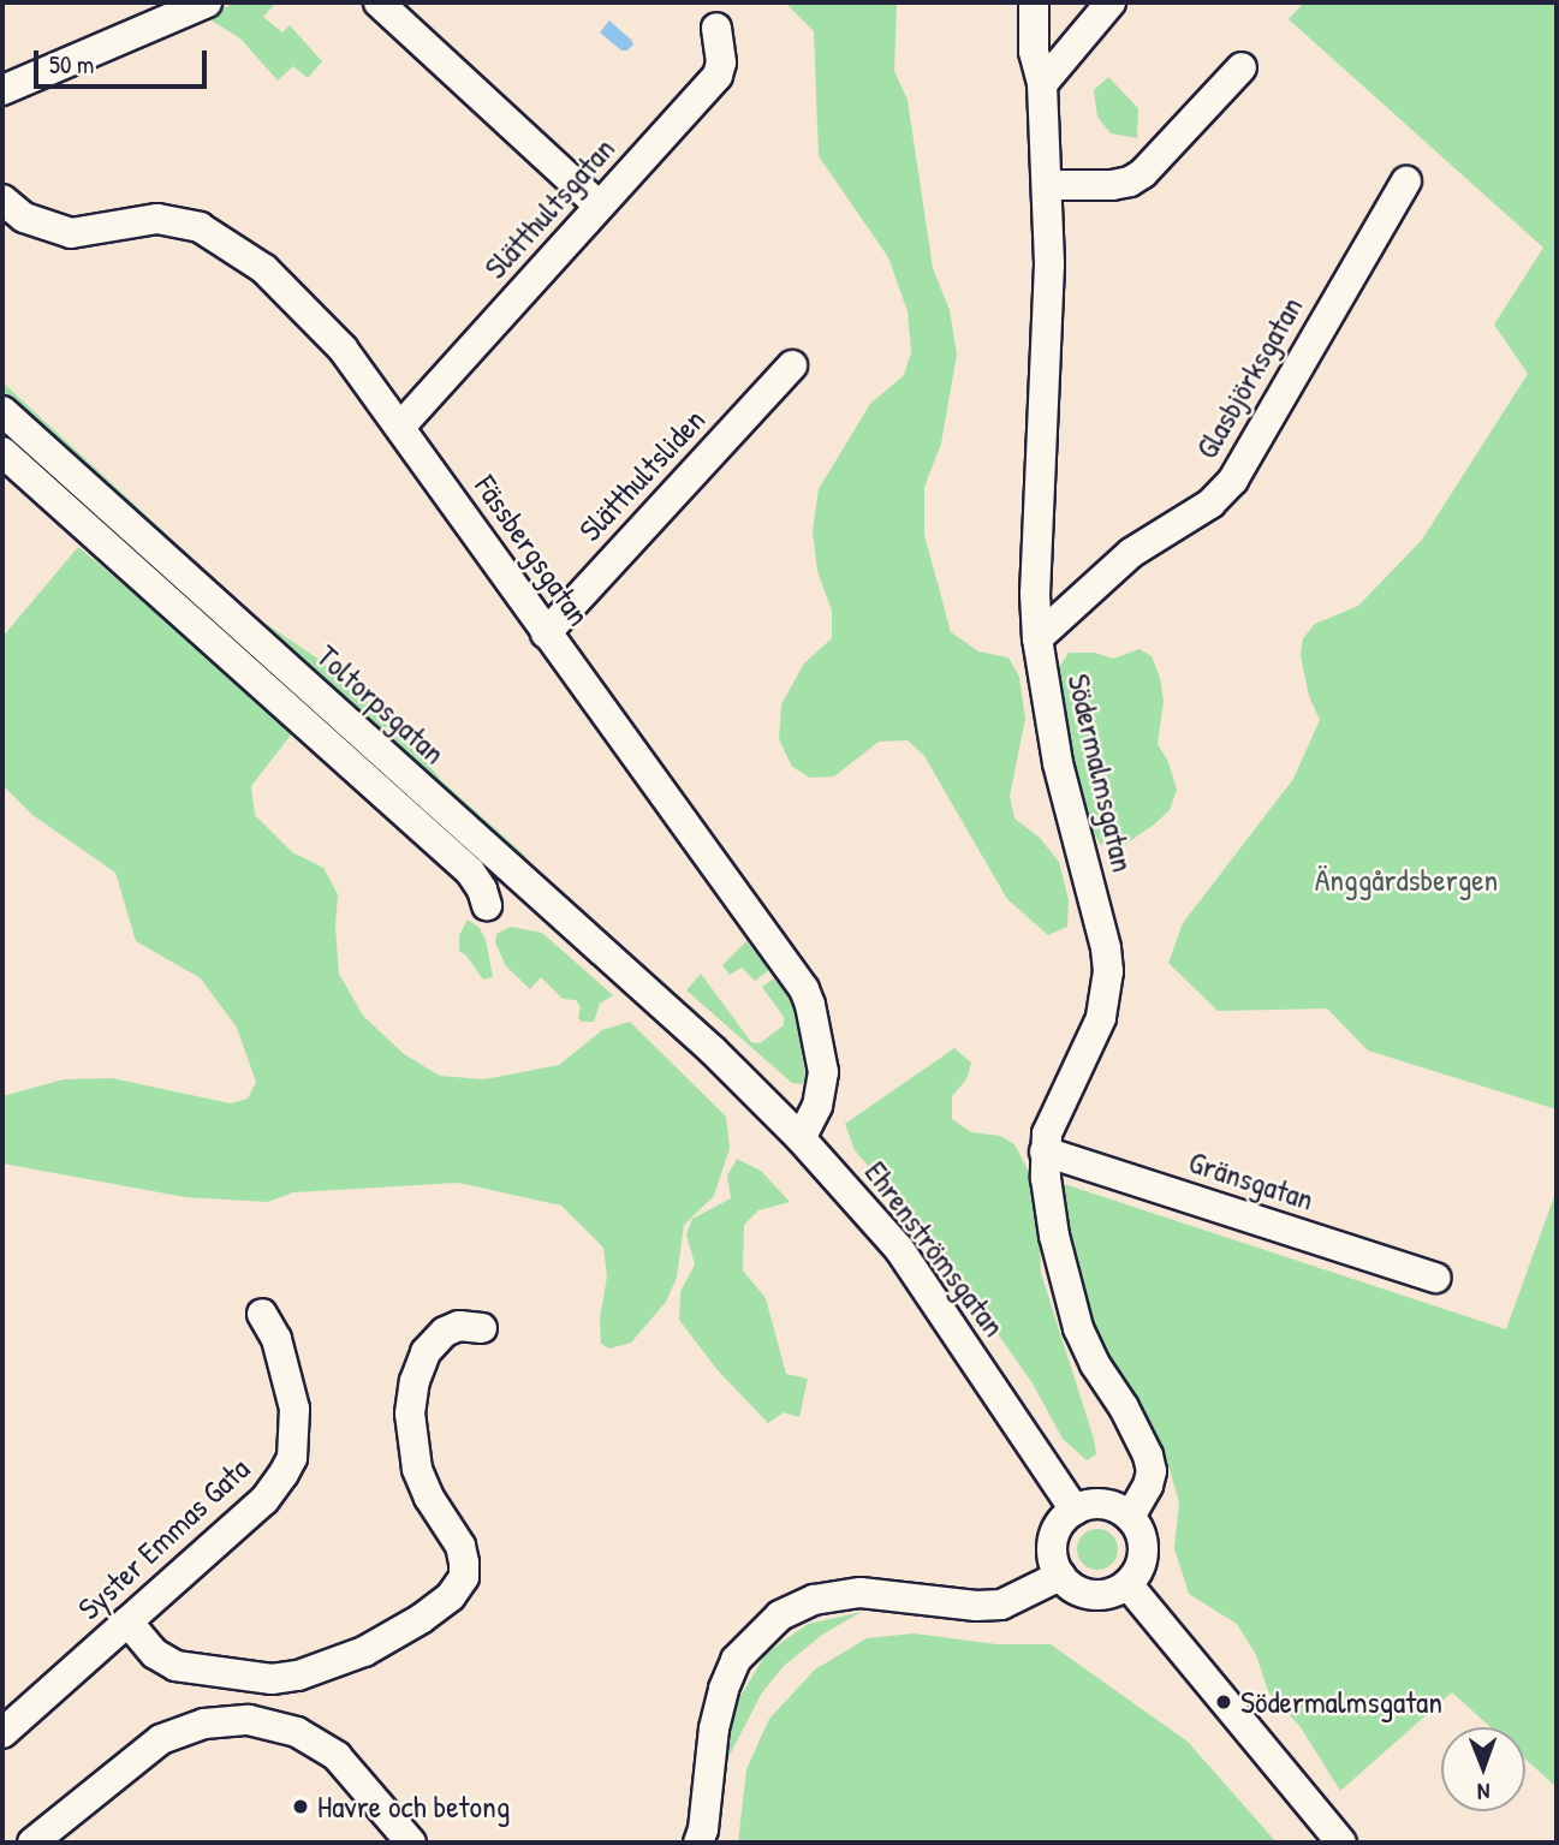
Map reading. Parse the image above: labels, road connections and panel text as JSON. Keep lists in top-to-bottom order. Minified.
{"streets":{"street":["Slätthultsgatan","Glasbjörksgatan","Slätthultsliden","Fässbergsgatan","Toltorpsgatan","Södermalmsgatan","Gränsgatan","Ehrenströmsgatan","Syster Emmas Gata"]},"crossings":[["Slätthultsgatan","Fässbergsgatan"],["Glasbjörksgatan","Södermalmsgatan"],["Slätthultsliden","Fässbergsgatan"],["Fässbergsgatan","Ehrenströmsgatan"],["Toltorpsgatan","Ehrenströmsgatan"],["Södermalmsgatan","Gränsgatan"],["Södermalmsgatan","Ehrenströmsgatan"]],"parks":["Änggårdsbergen"],"places":["Södermalmsgatan","Havre och betong"],"scale_bar":"50 m","north":"bottom"}
